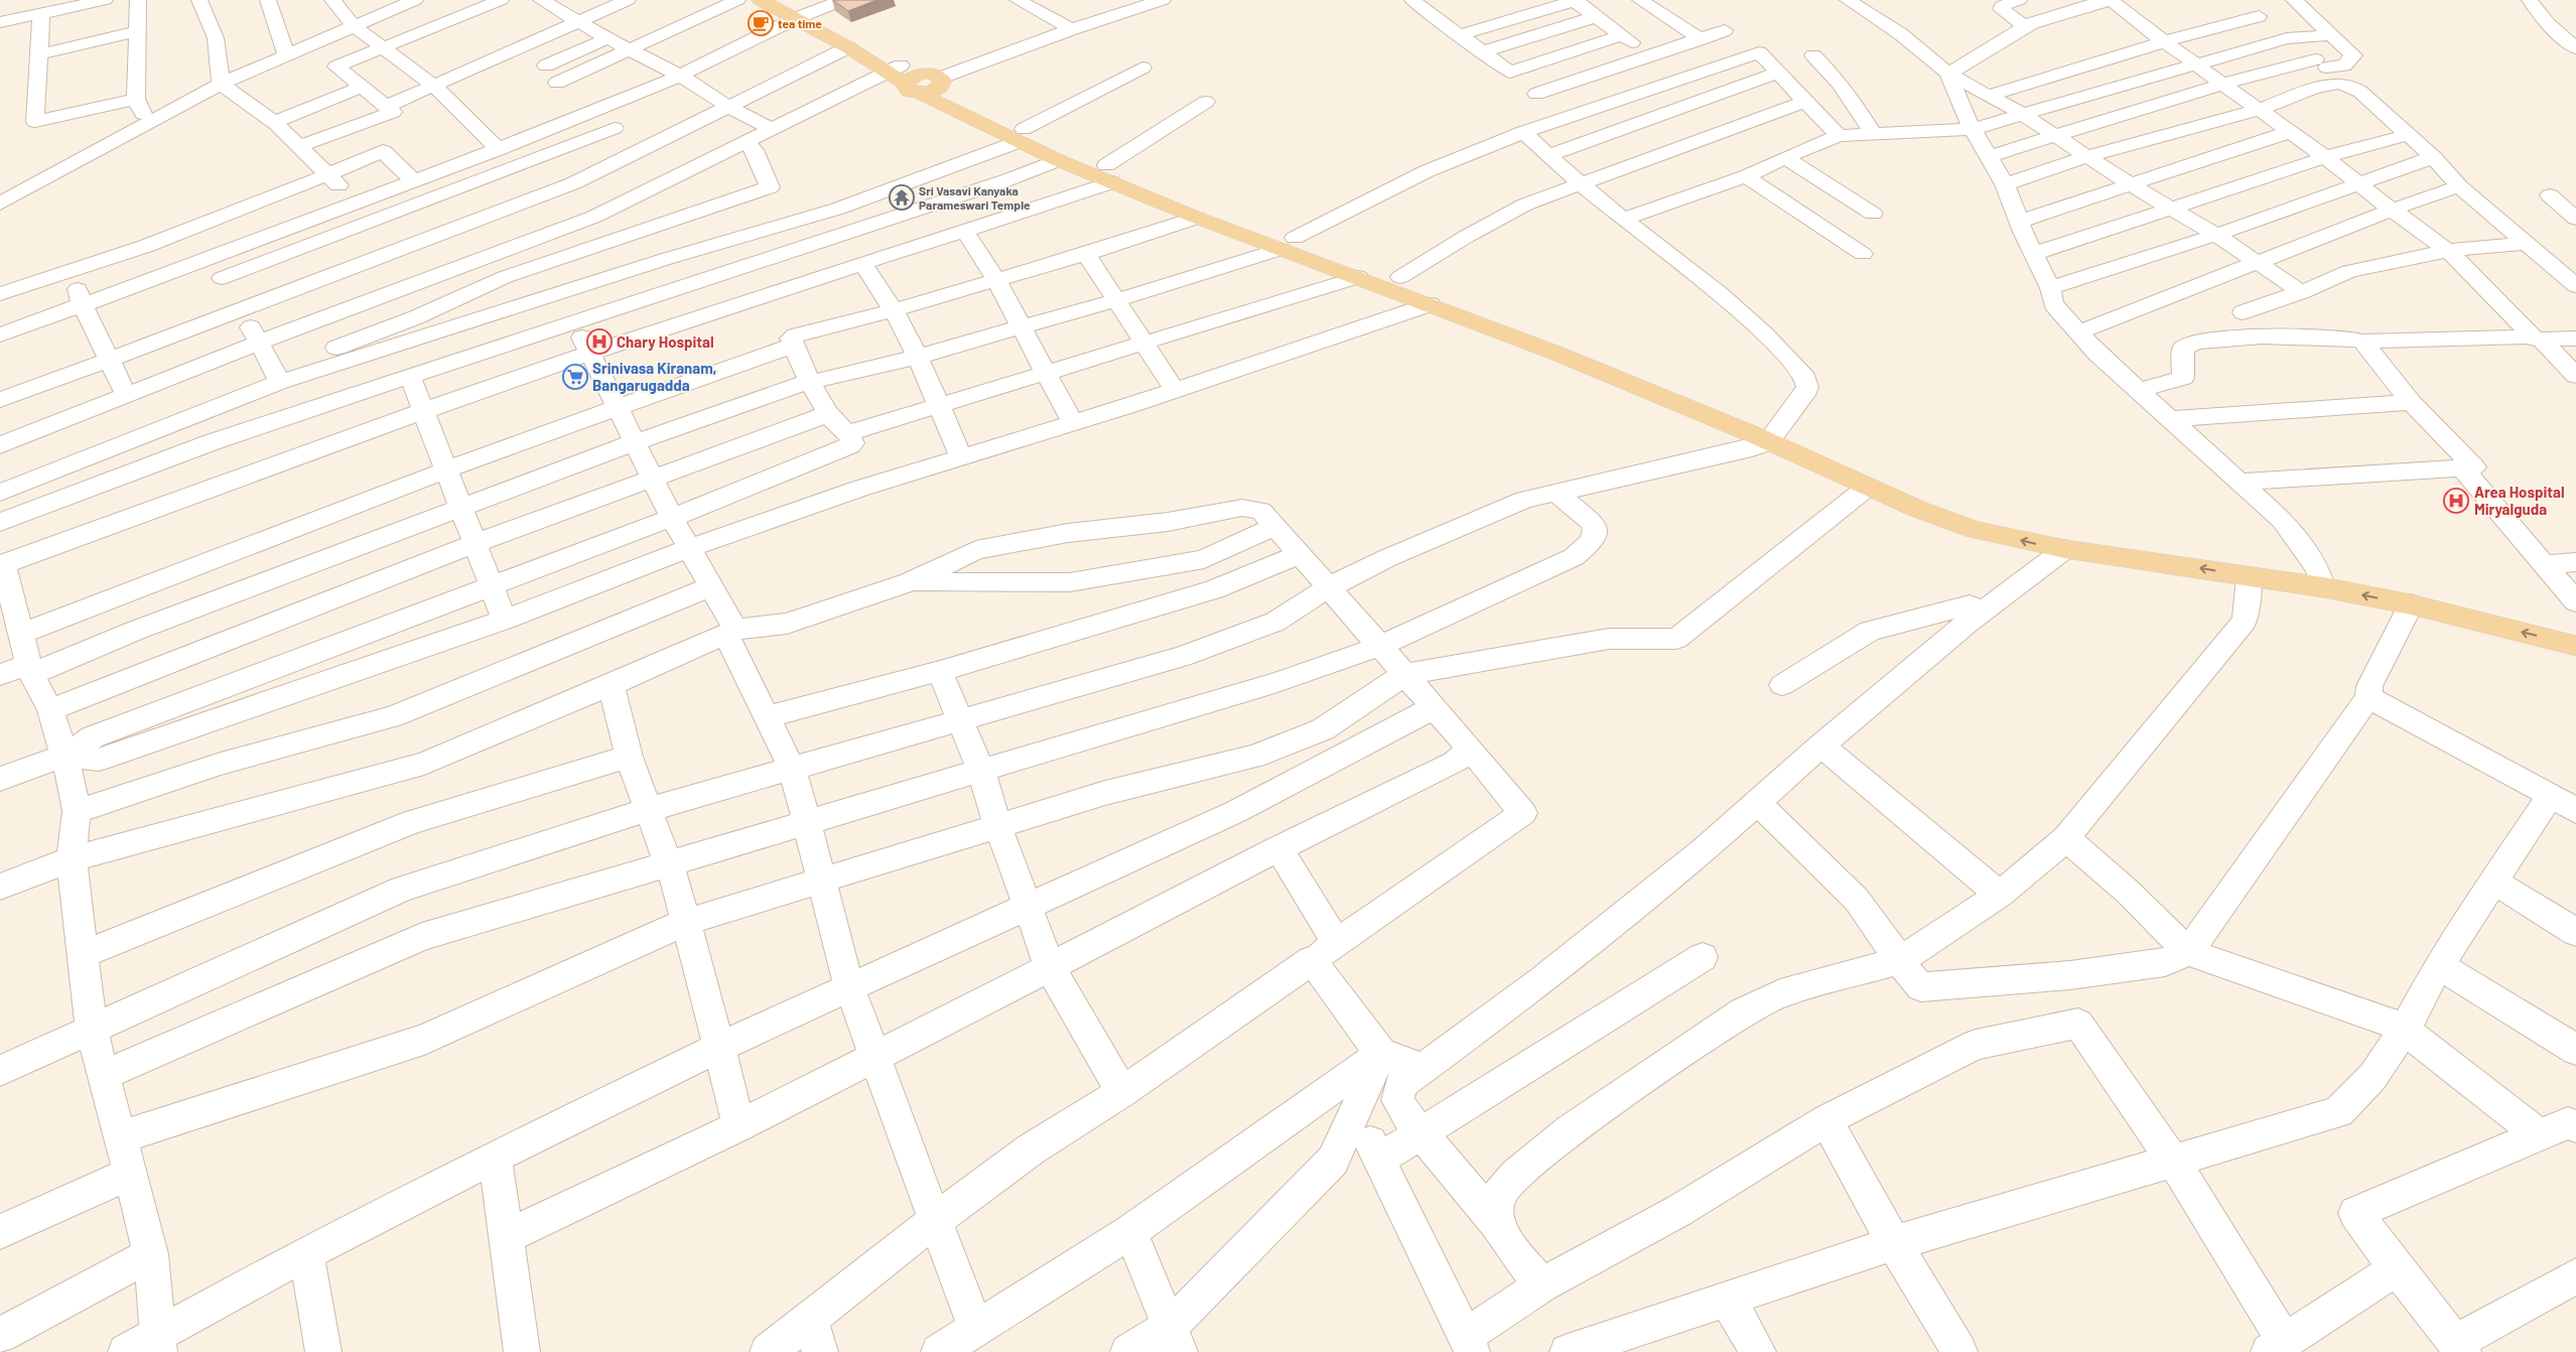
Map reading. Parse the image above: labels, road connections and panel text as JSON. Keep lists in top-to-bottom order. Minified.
{"places":{"cafe":["tea time"],"temple":["Sri Vasavi Kanyaka Parameswari Temple"],"hospital":["Chary Hospital","Area Hospital Miryalguda"],"supermarket":["Srinivasa Kiranam, Bangarugadda"]}}
